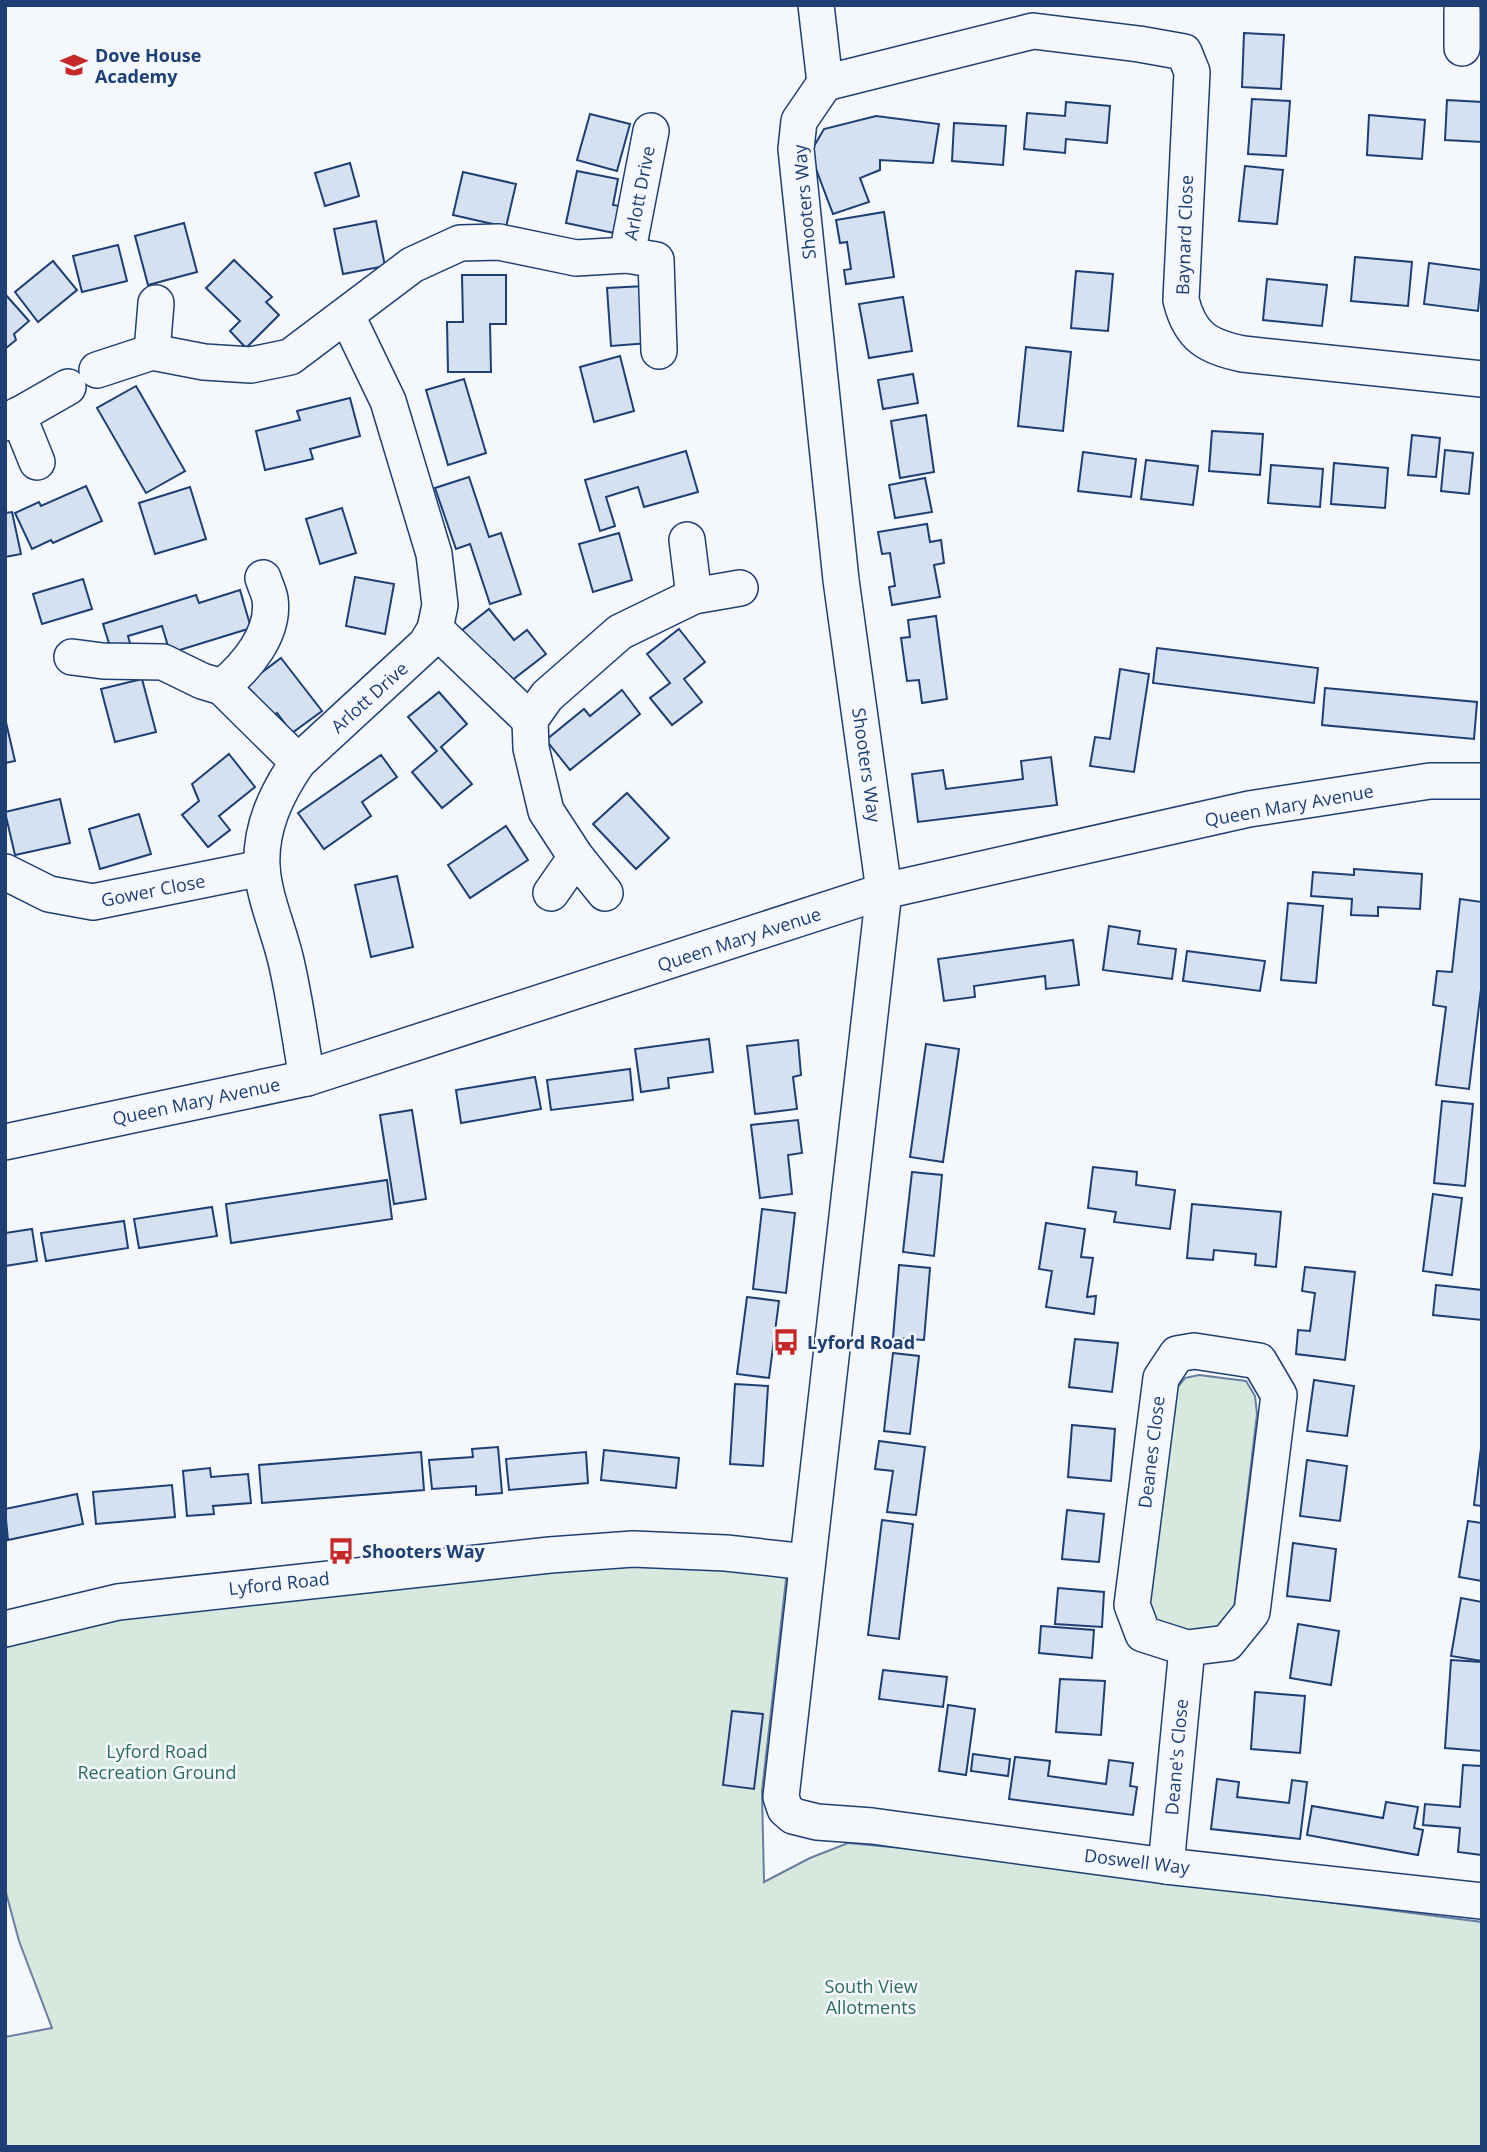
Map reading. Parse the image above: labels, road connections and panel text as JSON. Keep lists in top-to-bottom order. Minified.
{"streets":{"street":["Arlott Drive","Shooters Way","Baynard Close","Queen Mary Avenue","Gower Close","Deanes Close","Lyford Road","Deane's Close","Doswell Way"]},"crossings":[["Arlott Drive","Queen Mary Avenue"],["Arlott Drive","Gower Close"],["Shooters Way","Baynard Close"],["Shooters Way","Queen Mary Avenue"],["Shooters Way","Lyford Road"],["Shooters Way","Doswell Way"],["Deanes Close","Deane's Close"],["Deane's Close","Doswell Way"]],"parks":["Lyford Road Recreation Ground","South View Allotments"],"places":{"school or university":["Dove House Academy"],"bus stop":["Lyford Road","Shooters Way"]}}
